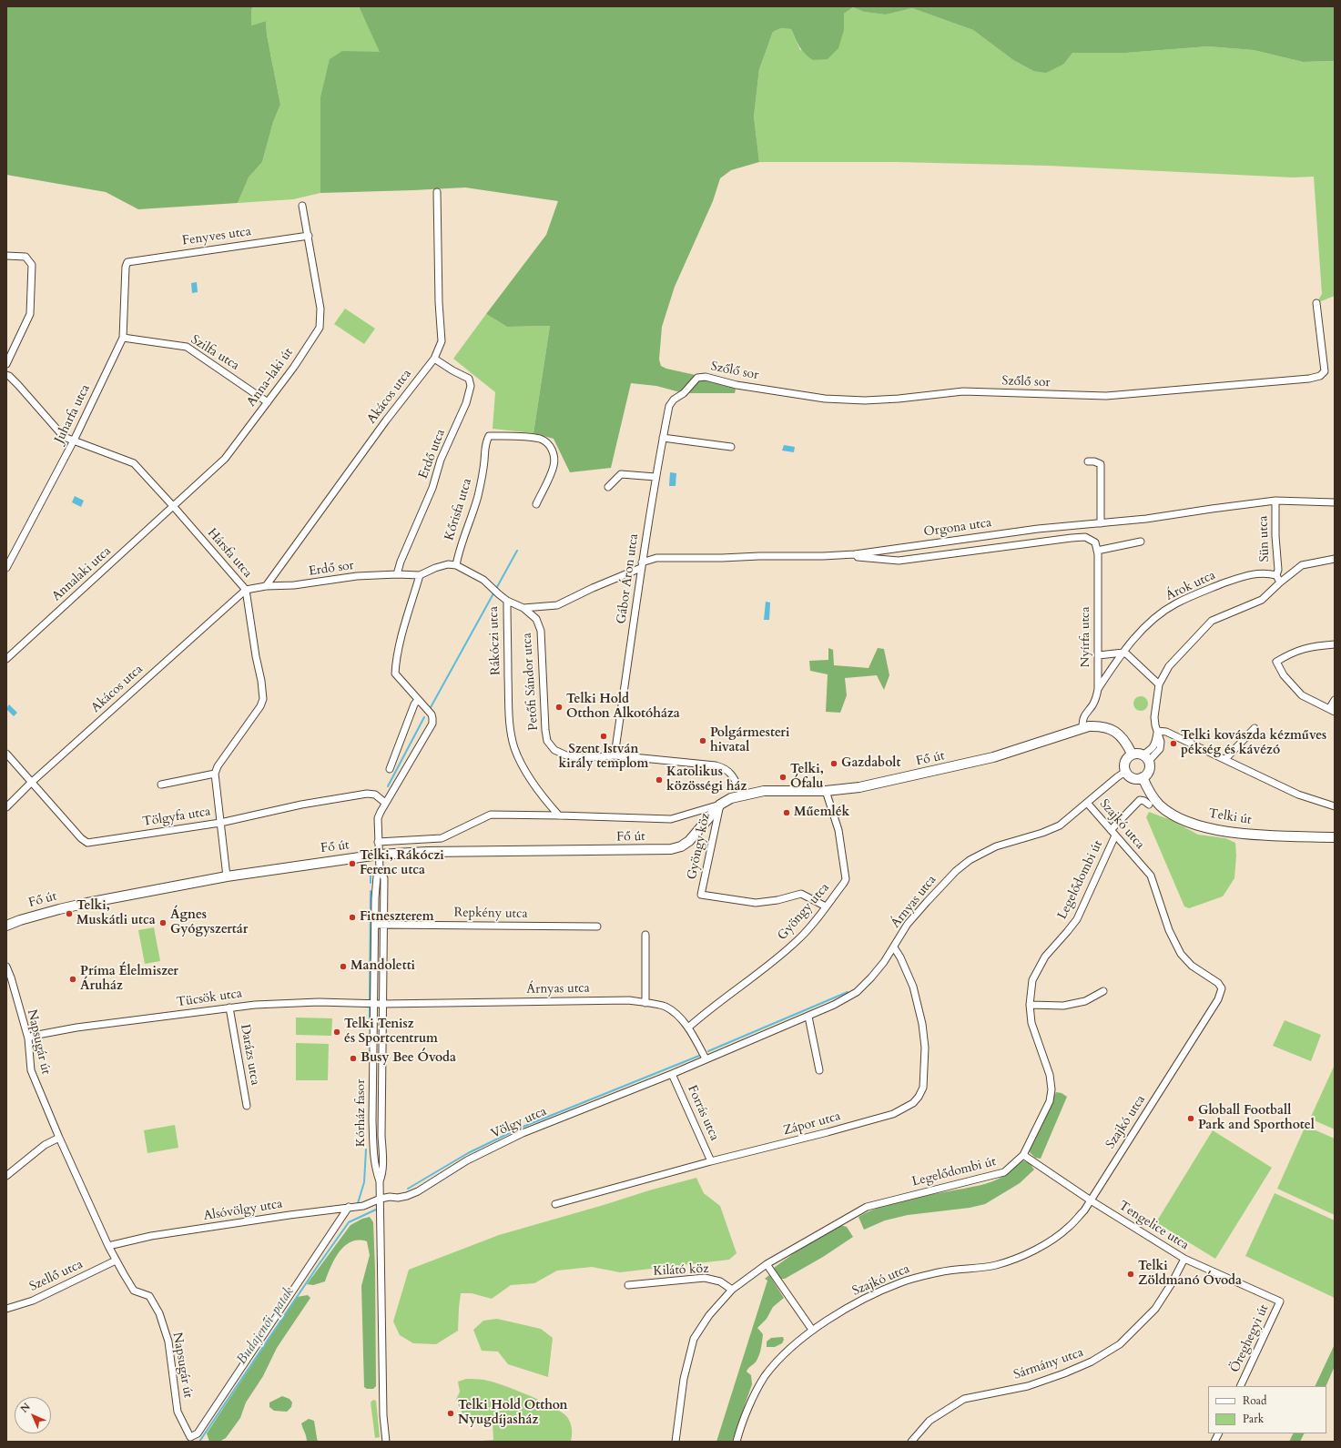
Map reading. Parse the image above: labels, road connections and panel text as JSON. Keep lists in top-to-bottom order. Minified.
{"streets":{"main road":["Fő út","Telki út"],"street":["Fenyves utca","Szilfa utca","Szőlő sor","Anna-laki út","Akácos utca","Juharfa utca","Erdő utca","Kőrisfa utca","Orgona utca","Sün utca","Hársfa utca","Erdő sor","Annalaki utca","Gábor Áron utca","Árok utca","Nyírfa utca","Rákóczi utca","Petőfi Sándor utca","Tölgyfa utca","Szajkó utca","Gyöngy köz","Legelődombi út","Árnyas utca","Gyöngy utca","Repkény utca","Tücsök utca","Napsugár út","Darázs utca","Kórház fasor","Forrás utca","Völgy utca","Zápor utca","Alsóvölgy utca","Tengelice utca","Kilátó köz","Szellő utca","Öreghegyi út","Sármány utca"]},"crossings":[["Fenyves utca","Anna-laki út"],["Fenyves utca","Juharfa utca"],["Szilfa utca","Anna-laki út"],["Szilfa utca","Juharfa utca"],["Szőlő sor","Gábor Áron utca"],["Anna-laki út","Hársfa utca"],["Anna-laki út","Annalaki utca"],["Akácos utca","Erdő utca"],["Akácos utca","Hársfa utca"],["Akácos utca","Erdő sor"],["Akácos utca","Tölgyfa utca"],["Juharfa utca","Hársfa utca"],["Erdő utca","Erdő sor"],["Kőrisfa utca","Rákóczi utca"],["Orgona utca","Sün utca"],["Orgona utca","Gábor Áron utca"],["Orgona utca","Nyírfa utca"],["Orgona utca","Petőfi Sándor utca"],["Sün utca","Árok utca"],["Hársfa utca","Erdő sor"],["Hársfa utca","Annalaki utca"],["Gábor Áron utca","Petőfi Sándor utca"],["Árok utca","Nyírfa utca"],["Nyírfa utca","Fő út"],["Rákóczi utca","Petőfi Sándor utca"],["Rákóczi utca","Fő út"],["Petőfi Sándor utca","Fő út"],["Fő út","Telki út"],["Fő út","Gyöngy köz"],["Fő út","Árnyas utca"],["Fő út","Gyöngy utca"],["Fő út","Kórház fasor"],["Telki út","Árnyas utca"],["Szajkó utca","Legelődombi út"],["Szajkó utca","Árnyas utca"],["Szajkó utca","Tengelice utca"],["Gyöngy köz","Gyöngy utca"],["Legelődombi út","Tengelice utca"],["Legelődombi út","Kilátó köz"],["Árnyas utca","Gyöngy utca"],["Árnyas utca","Tücsök utca"],["Árnyas utca","Kórház fasor"],["Árnyas utca","Forrás utca"],["Árnyas utca","Völgy utca"],["Árnyas utca","Zápor utca"],["Repkény utca","Kórház fasor"],["Tücsök utca","Napsugár út"],["Tücsök utca","Darázs utca"],["Tücsök utca","Kórház fasor"],["Napsugár út","Alsóvölgy utca"],["Napsugár út","Szellő utca"],["Kórház fasor","Völgy utca"],["Kórház fasor","Alsóvölgy utca"],["Forrás utca","Völgy utca"],["Forrás utca","Zápor utca"],["Völgy utca","Alsóvölgy utca"],["Tengelice utca","Öreghegyi út"],["Tengelice utca","Sármány utca"]],"water":["Budajenői-patak"],"places":["Telki Hold Otthon Alkotóháza","Szent István király templom","Polgármesteri hivatal","Telki kovászda kézműves pékség és kávézó","Gazdabolt","Telki, Ófalu","Katolikus közösségi ház","Műemlék","Telki, Rákóczi Ferenc utca","Telki, Muskátli utca","Fitneszterem","Ágnes Gyógyszertár","Mandoletti","Príma Élelmiszer Áruház","Telki Tenisz és Sportcentrum","Busy Bee Óvoda","Globall Football Park and Sporthotel","Telki Zöldmanó Óvoda","Telki Hold Otthon Nyugdíjasház"],"legend":["Road","Park"],"north":"top left"}
